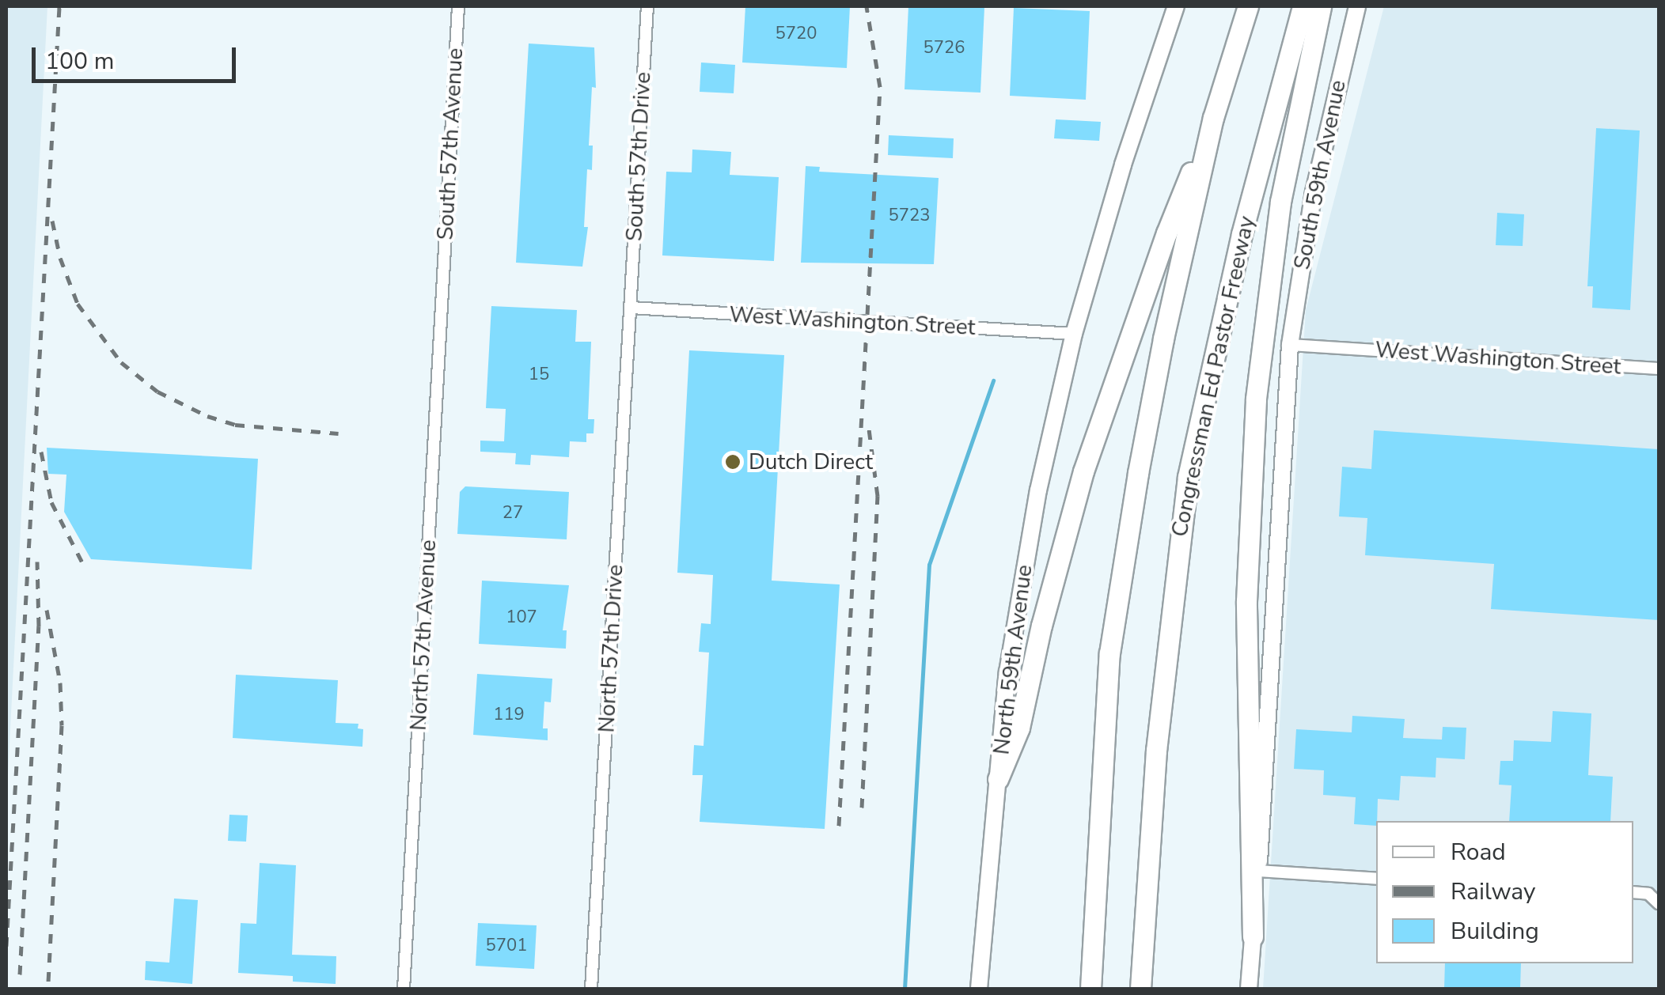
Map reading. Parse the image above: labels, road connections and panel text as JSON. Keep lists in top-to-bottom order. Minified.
{"streets":{"highway":["Congressman Ed Pastor Freeway"],"main road":["South 59th Avenue","North 59th Avenue"],"street":["South 57th Avenue","South 57th Drive","West Washington Street","North 57th Avenue","North 57th Drive"]},"crossings":[["South 57th Avenue","North 57th Avenue"],["South 57th Drive","West Washington Street"],["South 57th Drive","North 57th Drive"],["South 59th Avenue","West Washington Street"],["West Washington Street","North 57th Drive"],["West Washington Street","North 59th Avenue"]],"places":["Dutch Direct"],"house_numbers":["5720","5726","5723","15","27","107","119","5701"],"legend":["Road","Railway","Building"],"scale_bar":"100 m"}
